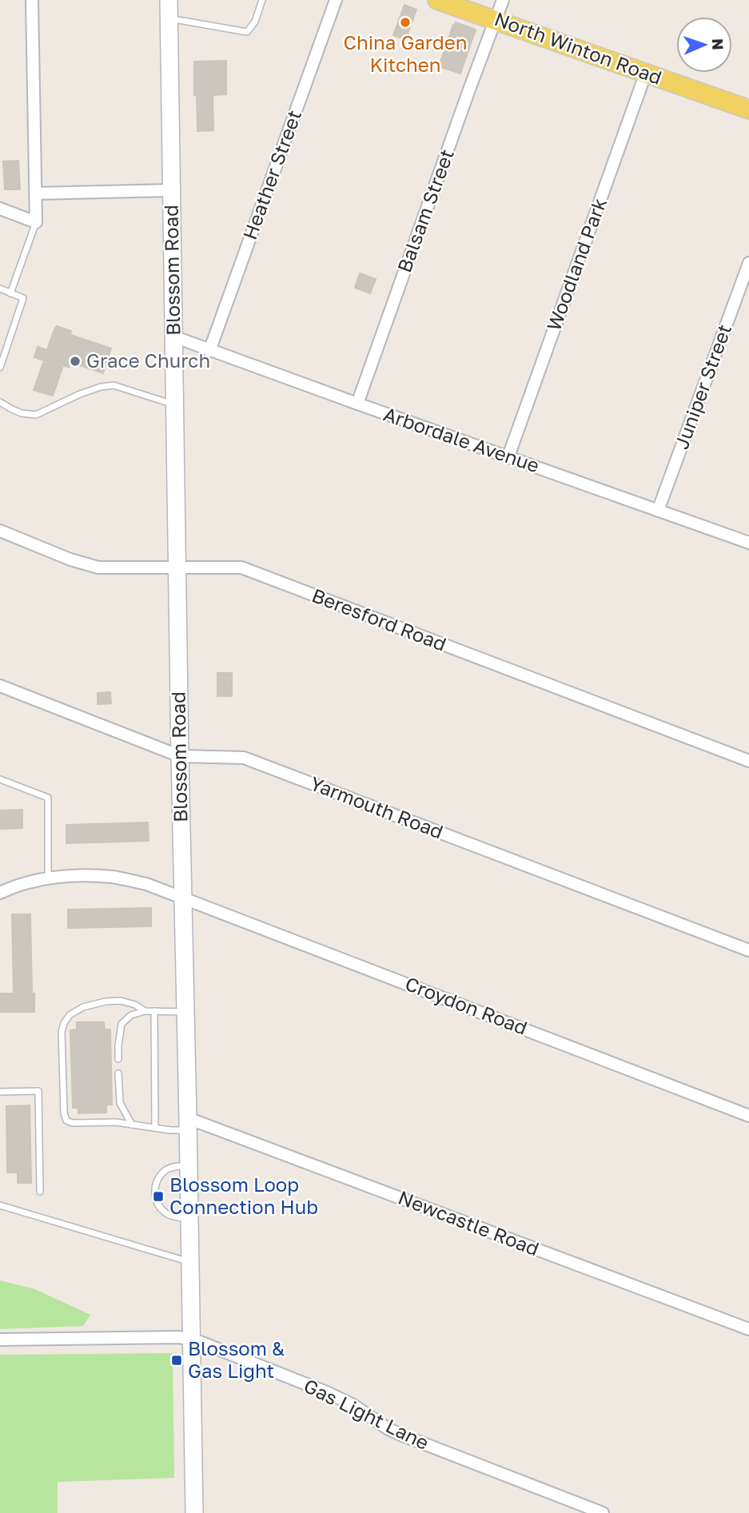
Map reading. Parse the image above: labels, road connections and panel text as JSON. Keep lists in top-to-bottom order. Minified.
{"streets":{"main road":["North Winton Road"],"street":["Heather Street","Balsam Street","Woodland Park","Blossom Road","Juniper Street","Arbordale Avenue","Beresford Road","Yarmouth Road","Croydon Road","Newcastle Road","Gas Light Lane"]},"crossings":[["North Winton Road","Balsam Street"],["North Winton Road","Woodland Park"],["Heather Street","Arbordale Avenue"],["Balsam Street","Arbordale Avenue"],["Woodland Park","Arbordale Avenue"],["Blossom Road","Arbordale Avenue"],["Blossom Road","Beresford Road"],["Blossom Road","Yarmouth Road"],["Blossom Road","Croydon Road"],["Blossom Road","Newcastle Road"],["Blossom Road","Gas Light Lane"],["Juniper Street","Arbordale Avenue"]],"places":{"other":["China Garden Kitchen","Grace Church"],"transit":["Blossom Loop Connection Hub","Blossom & Gas Light"]},"north":"right"}
